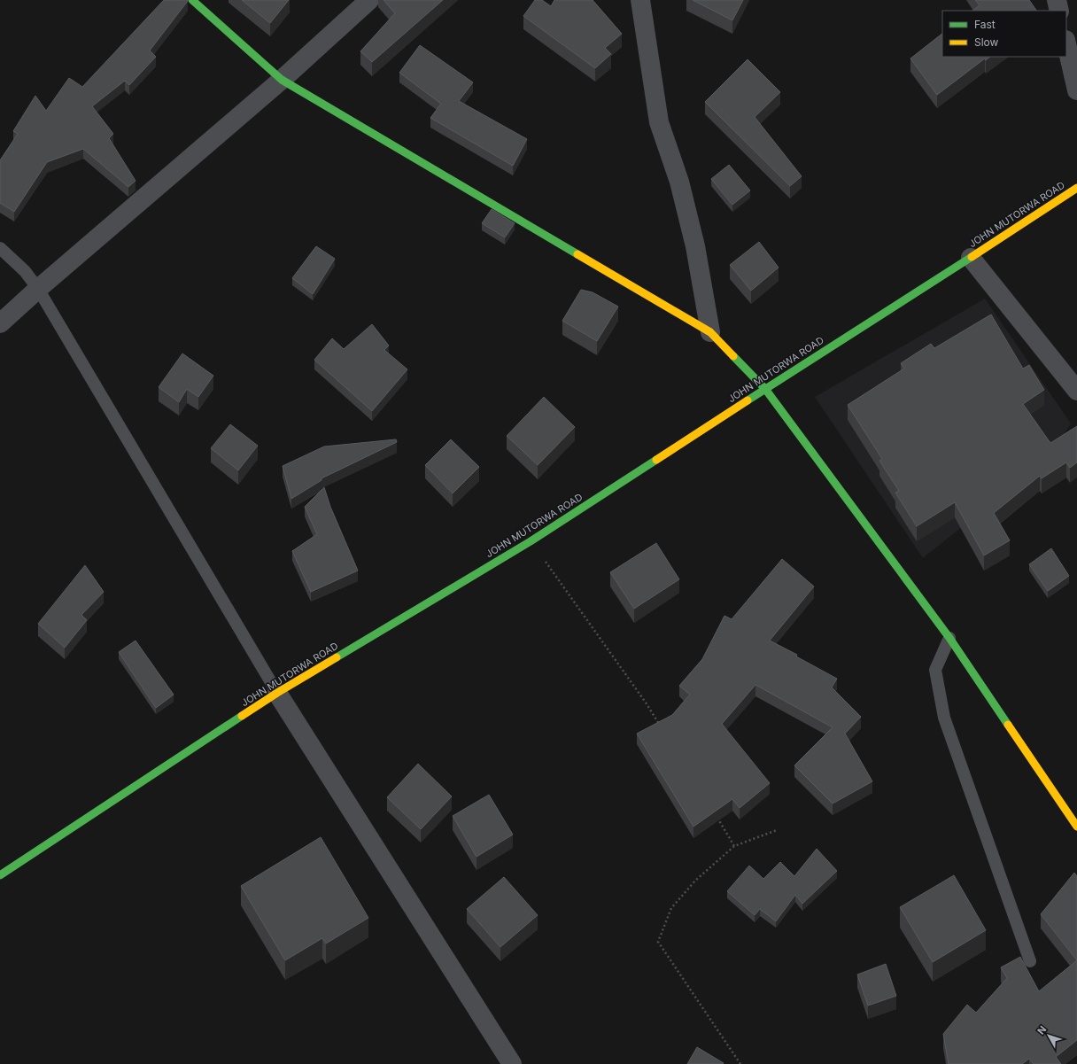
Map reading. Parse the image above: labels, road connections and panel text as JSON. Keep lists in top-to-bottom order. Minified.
{"streets":{"street":["JOHN MUTORWA ROAD"]},"legend":["Fast","Slow"],"north":"top left"}
